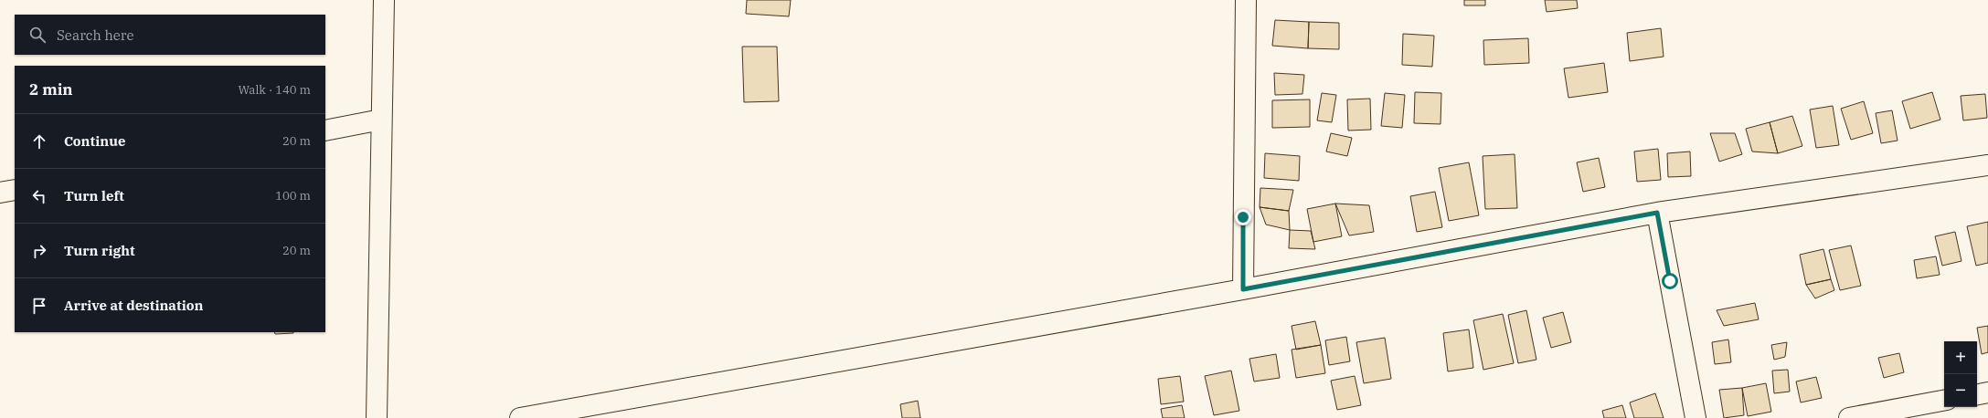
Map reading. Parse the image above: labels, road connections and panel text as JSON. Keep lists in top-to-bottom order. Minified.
{"page":{"search":"Search here","heading":["2 min","Walk · 140 m"],"list":[["Continue","20 m"],["Turn left","100 m"],["Turn right","20 m"],"Arrive at destination"],"map_buttons":["+","−"]}}
